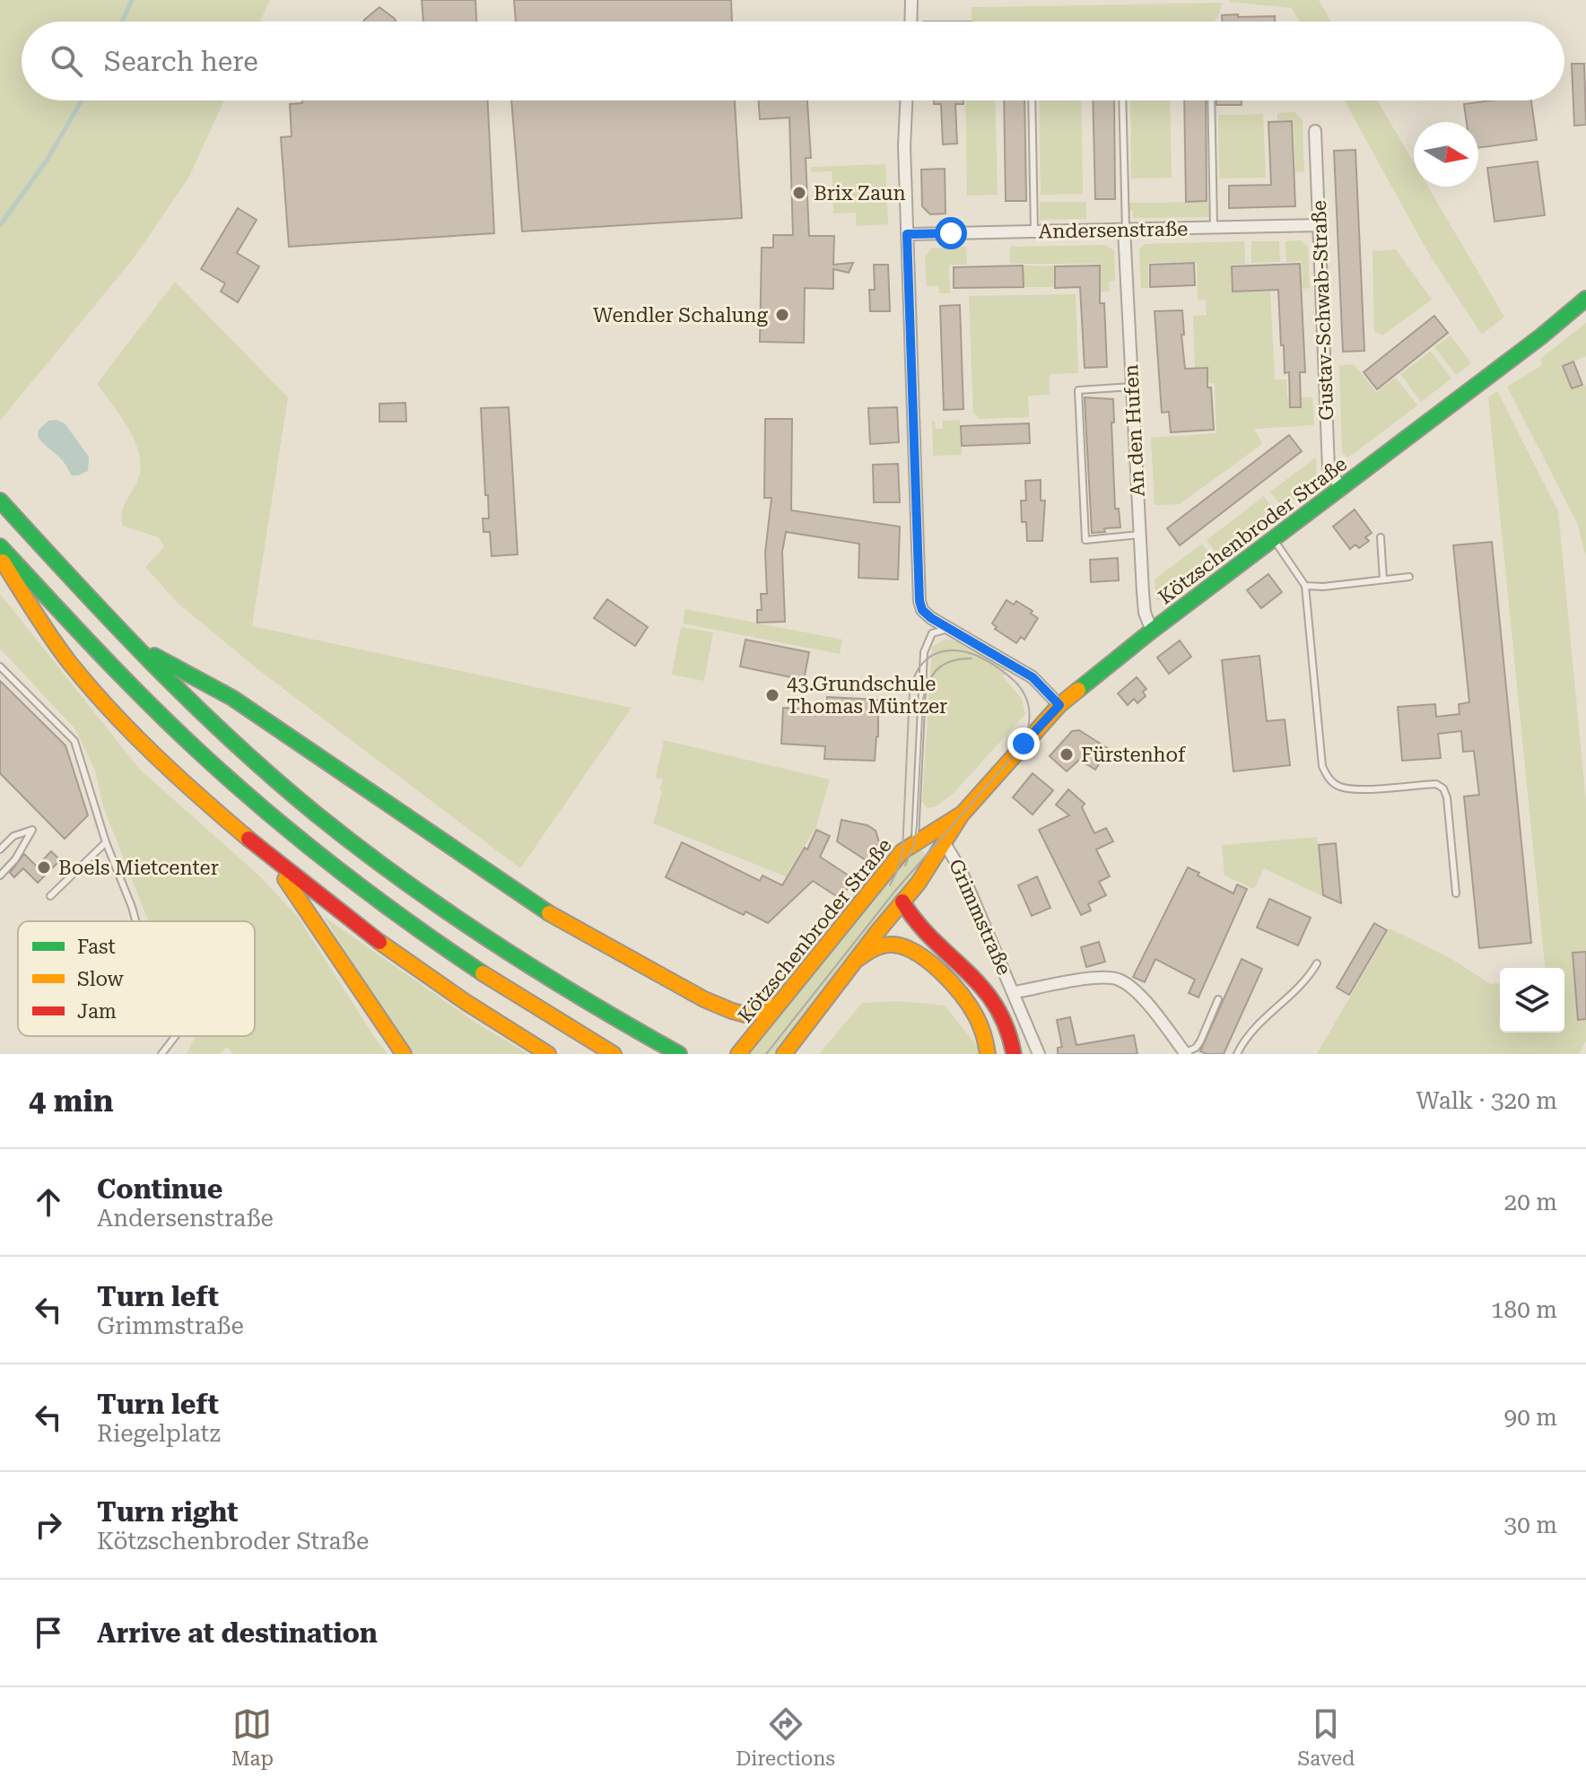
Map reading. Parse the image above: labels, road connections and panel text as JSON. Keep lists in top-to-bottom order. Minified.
{"streets":{"main road":["Kötzschenbroder Straße"],"street":["Andersenstraße","Gustav-Schwab-Straße","An den Hufen","Grimmstraße"]},"crossings":[["Andersenstraße","Gustav-Schwab-Straße"],["Andersenstraße","An den Hufen"],["Gustav-Schwab-Straße","Kötzschenbroder Straße"],["An den Hufen","Kötzschenbroder Straße"],["Kötzschenbroder Straße","Grimmstraße"]],"places":["Brix Zaun","Wendler Schalung","43.Grundschule Thomas Müntzer","Fürstenhof","Boels Mietcenter"],"legend":["Fast","Slow","Jam"],"north":"right","page":{"search":"Search here","heading":["4 min","Walk · 320 m"],"list":[["Continue","Andersenstraße","20 m"],["Turn left","Grimmstraße","180 m"],["Turn left","Riegelplatz","90 m"],["Turn right","Kötzschenbroder Straße","30 m"],"Arrive at destination"],"nav":["Map","Directions","Saved"]}}
